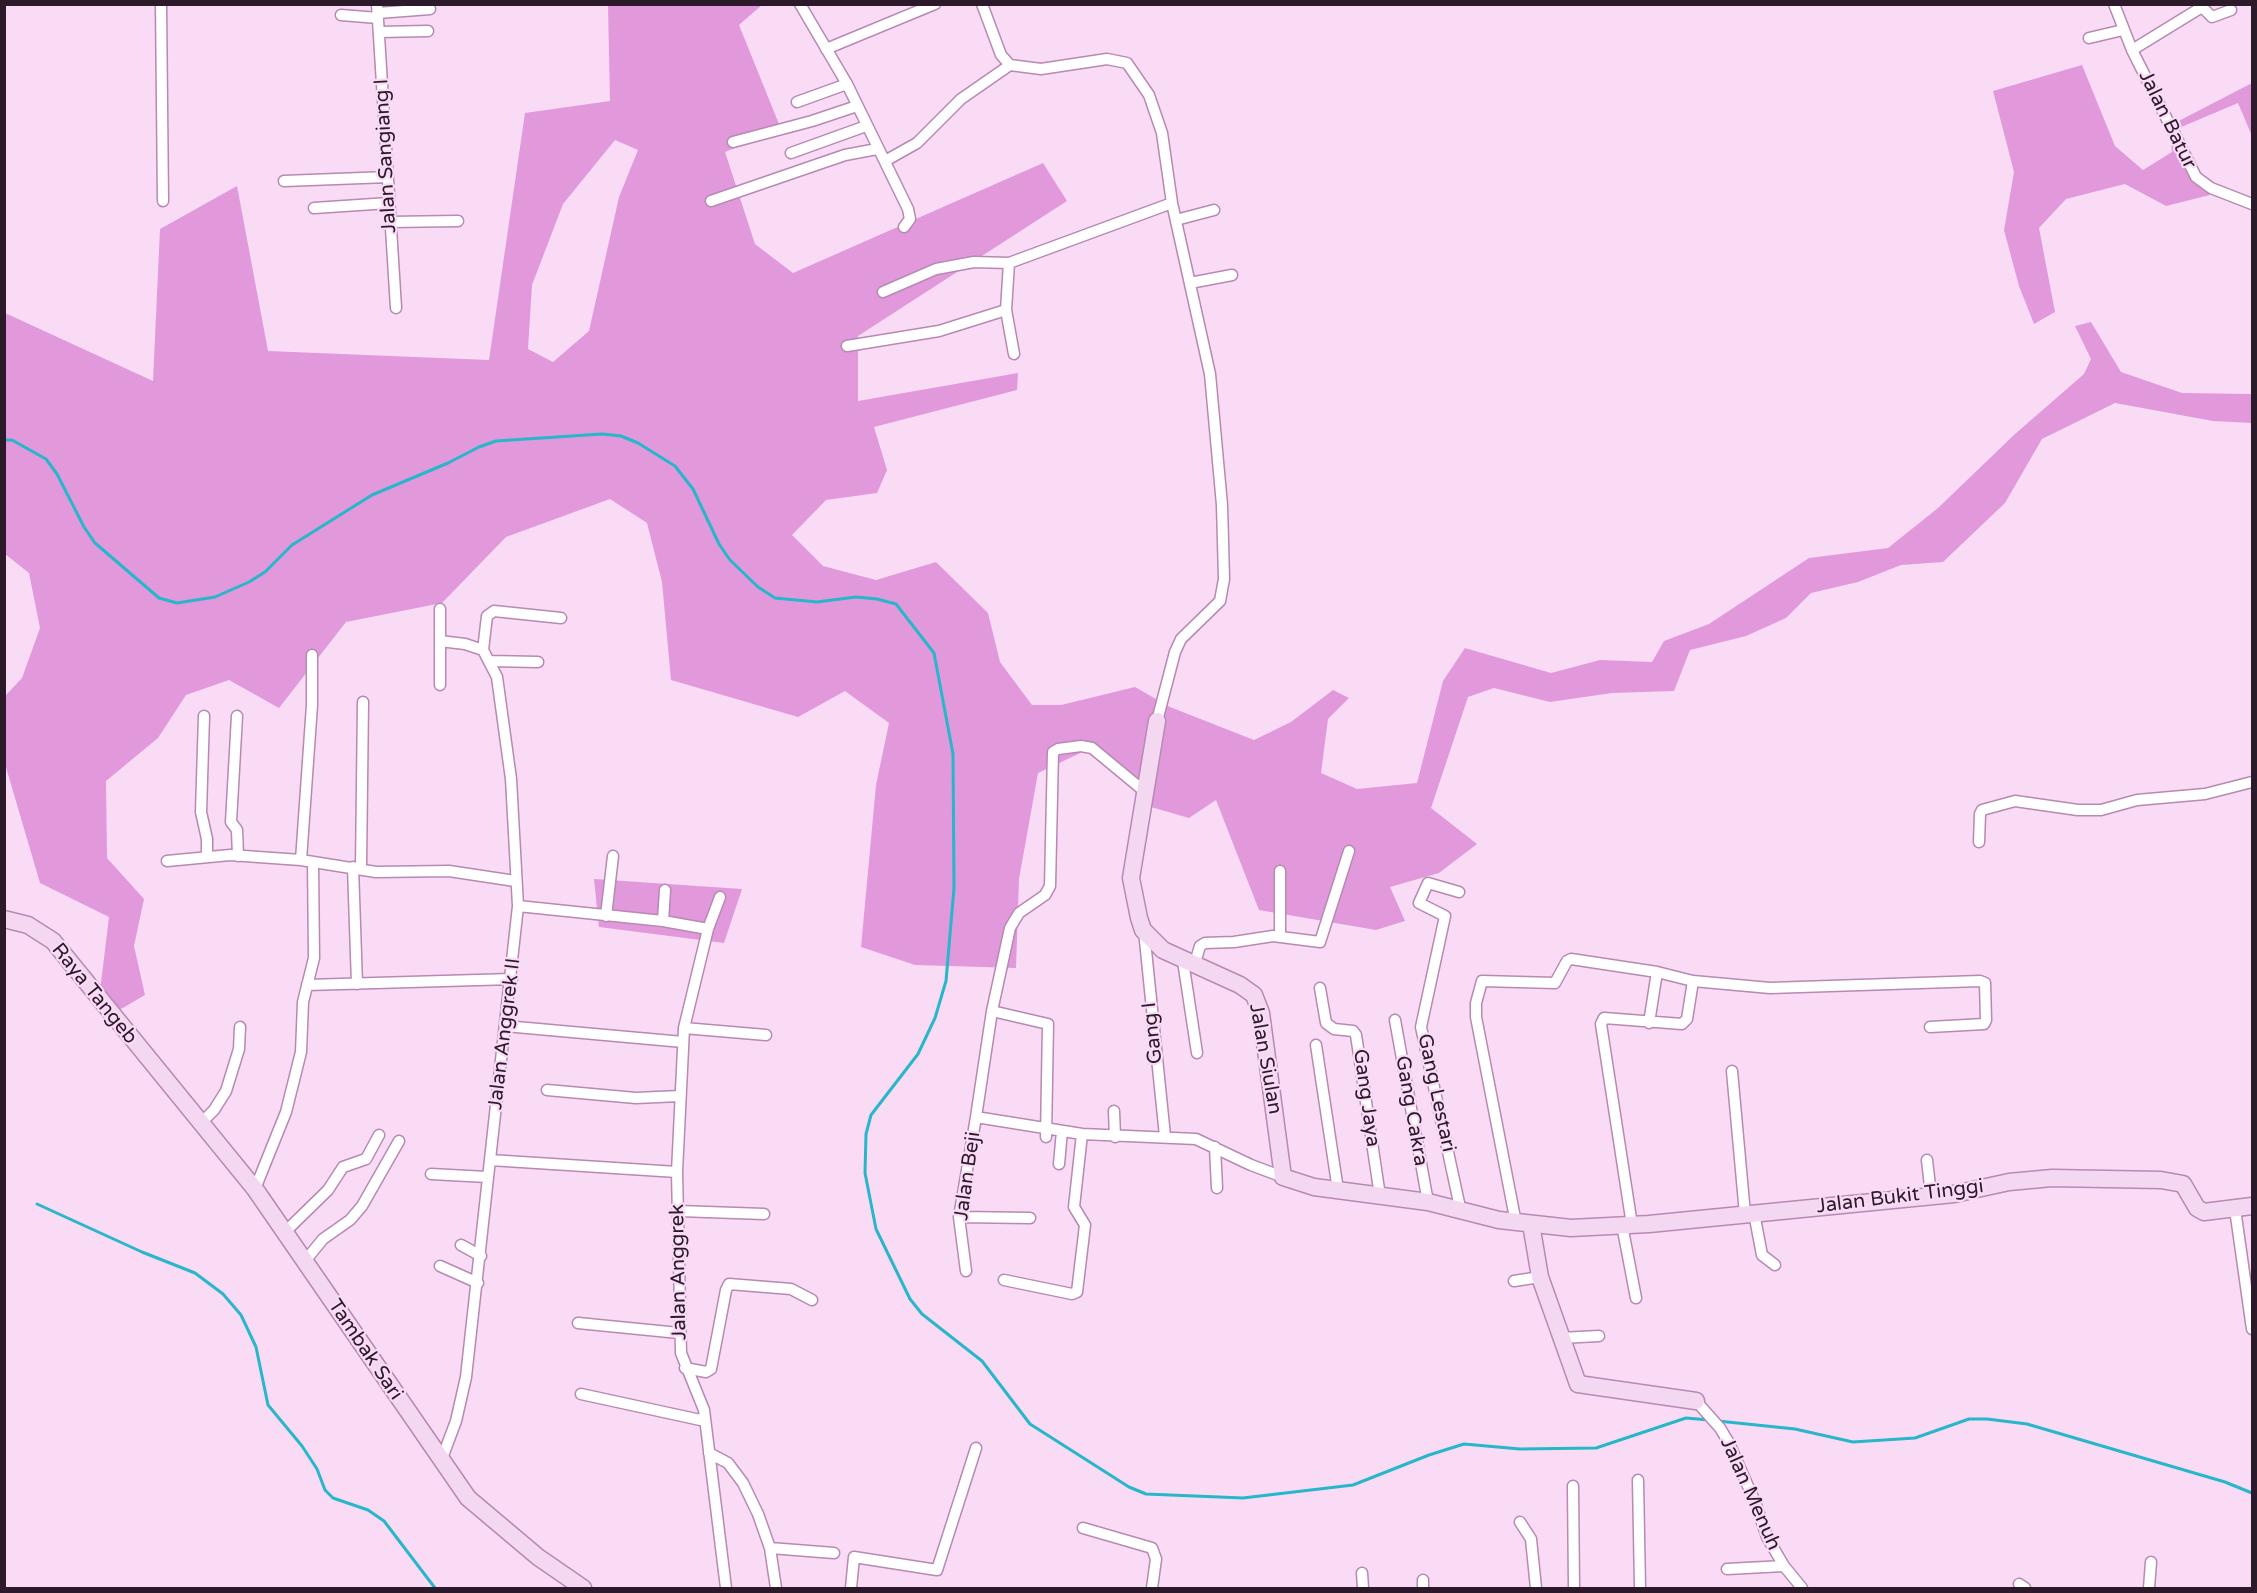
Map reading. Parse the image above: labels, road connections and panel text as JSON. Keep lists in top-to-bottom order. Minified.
{"streets":{"street":["Jalan Batur","Jalan Sangiang I","Raya Tangeb","Gang I","Jalan Anggrek II","Jalan Siulan","Gang Lestari","Gang Jaya","Gang Cakra","Jalan Beji","Jalan Bukit Tinggi","Jalan Anggrek","Tambak Sari","Jalan Menuh"]},"crossings":[["Raya Tangeb","Tambak Sari"],["Gang I","Jalan Siulan"],["Jalan Anggrek II","Tambak Sari"],["Jalan Bukit Tinggi","Jalan Menuh"]]}
